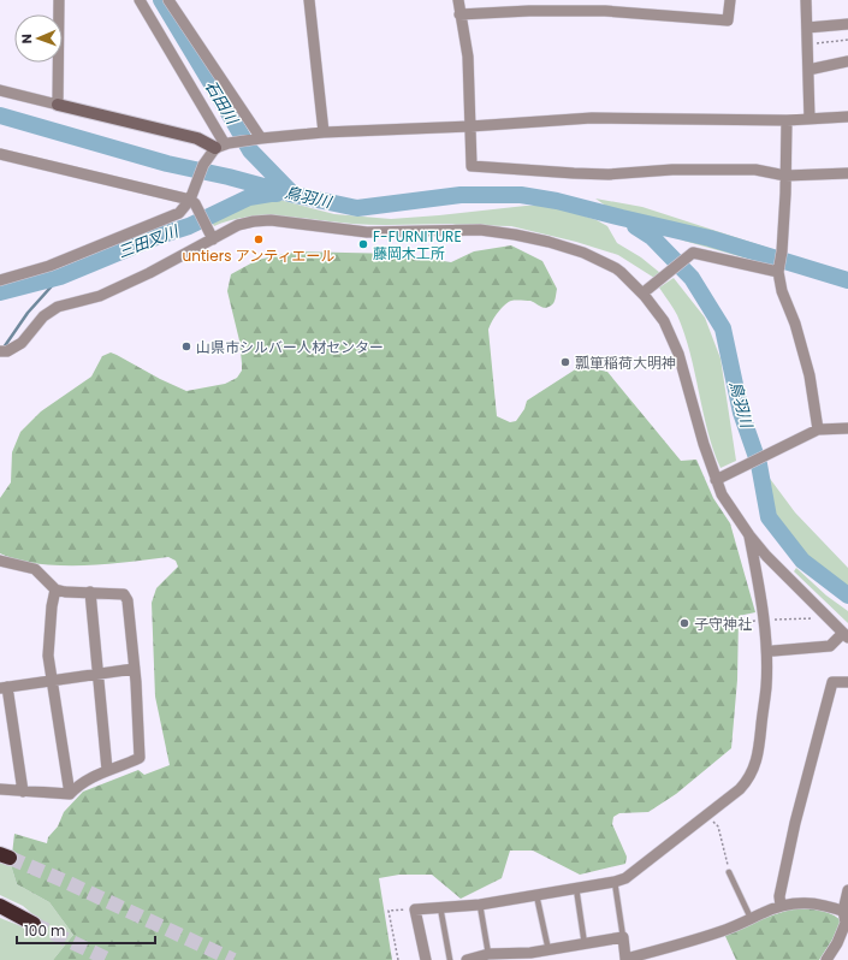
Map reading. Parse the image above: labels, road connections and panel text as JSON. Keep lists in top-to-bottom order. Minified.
{"water":["石田川","鳥羽川","三田叉川"],"places":["untiers アンティエール","F-FURNITURE 藤岡木工所","山県市シルバー人材センター","瓢箪稲荷大明神","子守神社"],"scale_bar":"100 m","north":"left"}
